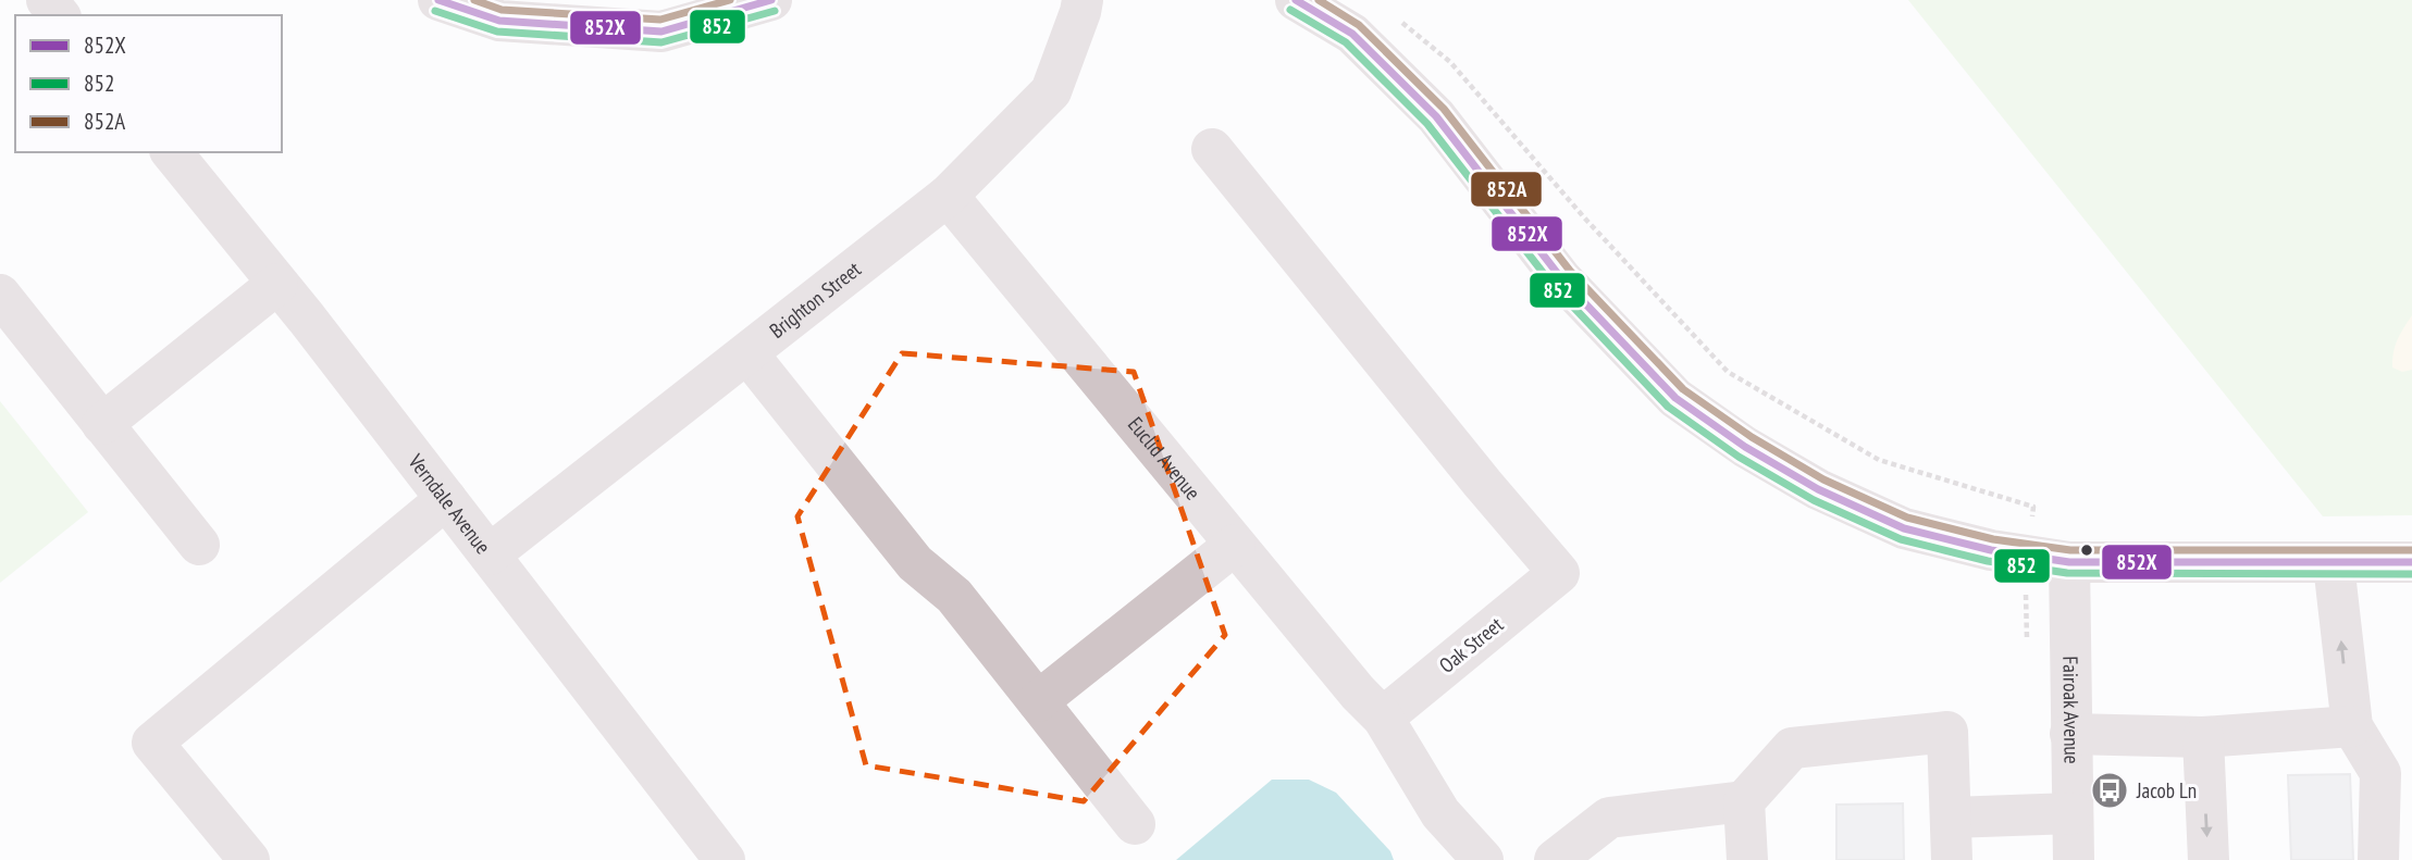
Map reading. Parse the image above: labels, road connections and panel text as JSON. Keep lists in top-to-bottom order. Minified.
{"streets":{"street":["Brighton Street","Euclid Avenue","Verndale Avenue","Oak Street","Fairoak Avenue"]},"crossings":[["Brighton Street","Euclid Avenue"],["Brighton Street","Verndale Avenue"],["Euclid Avenue","Oak Street"]],"places":{"bus stop":["Jacob Ln"]},"lines":["transit line 852X","transit line 852A","transit line 852"],"legend":["852X","852","852A"]}
